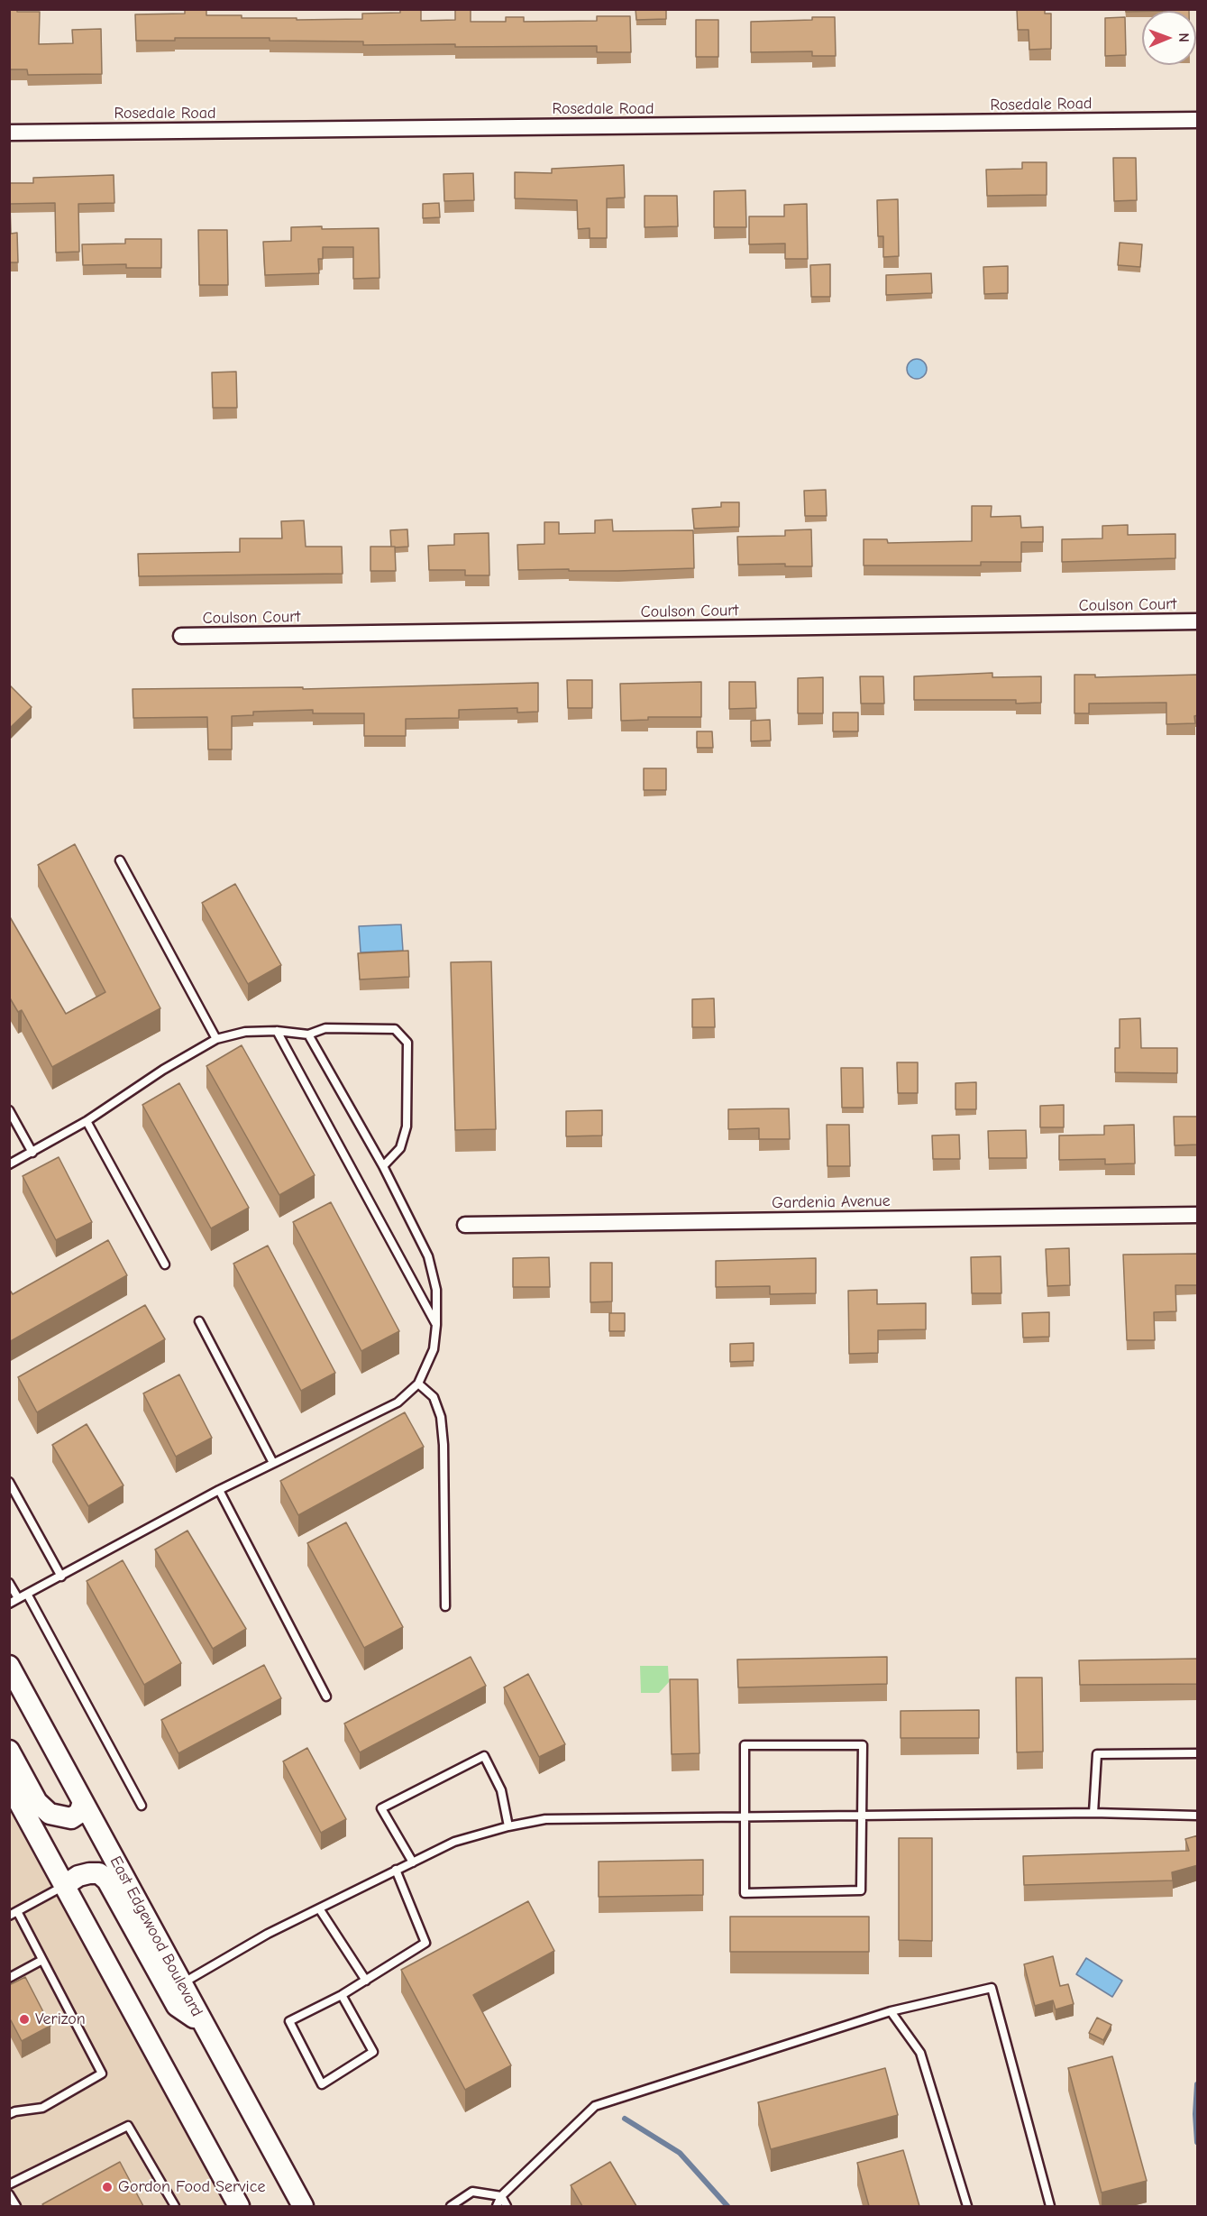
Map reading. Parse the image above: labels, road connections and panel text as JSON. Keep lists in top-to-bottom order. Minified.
{"streets":{"street":["Rosedale Road","Coulson Court","Gardenia Avenue","East Edgewood Boulevard"]},"places":["Verizon","Gordon Food Service"],"north":"right"}
